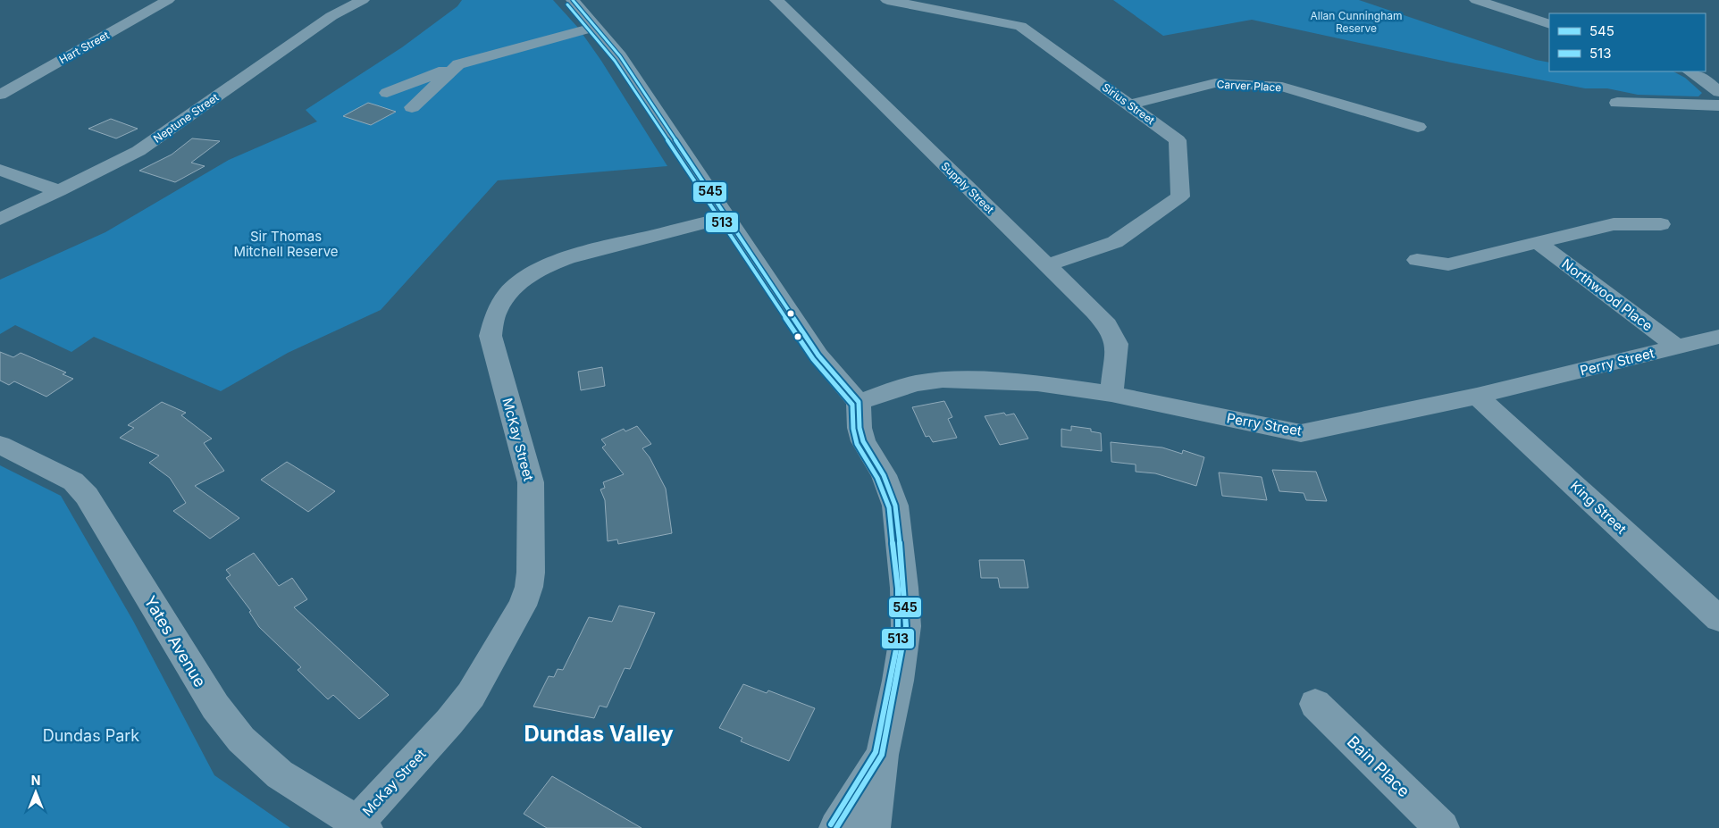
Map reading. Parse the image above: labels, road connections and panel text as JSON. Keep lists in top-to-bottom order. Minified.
{"streets":{"street":["Hart Street","Carver Place","Sirius Street","Neptune Street","Supply Street","Northwood Place","Perry Street","McKay Street","King Street","Yates Avenue","Bain Place"]},"crossings":[["Carver Place","Sirius Street"],["Sirius Street","Supply Street"],["Supply Street","Perry Street"],["Northwood Place","Perry Street"],["Perry Street","King Street"],["McKay Street","Yates Avenue"]],"districts":["Dundas Valley"],"parks":["Allan Cunningham Reserve","Sir Thomas Mitchell Reserve","Dundas Park"],"lines":["transit line 545","transit line 513"],"legend":["545","513"],"north":"top"}
